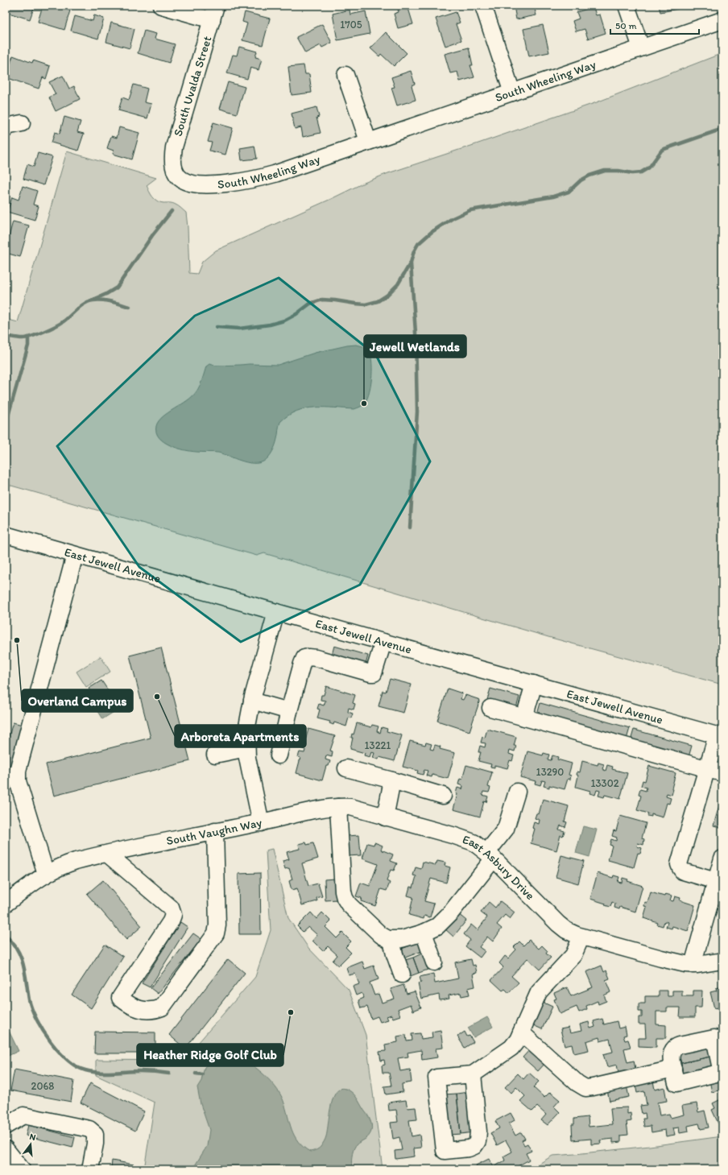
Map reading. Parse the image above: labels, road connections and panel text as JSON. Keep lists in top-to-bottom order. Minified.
{"streets":{"street":["South Wheeling Way","South Uvalda Street","East Jewell Avenue","South Vaughn Way","East Asbury Drive"]},"crossings":[["South Wheeling Way","South Uvalda Street"],["East Jewell Avenue","South Vaughn Way"],["South Vaughn Way","East Asbury Drive"]],"places":["Jewell Wetlands","Overland Campus","Arboreta Apartments","Heather Ridge Golf Club"],"house_numbers":["1705","13221","13290","13302","2068"],"scale_bar":"50 m","north":"top"}
